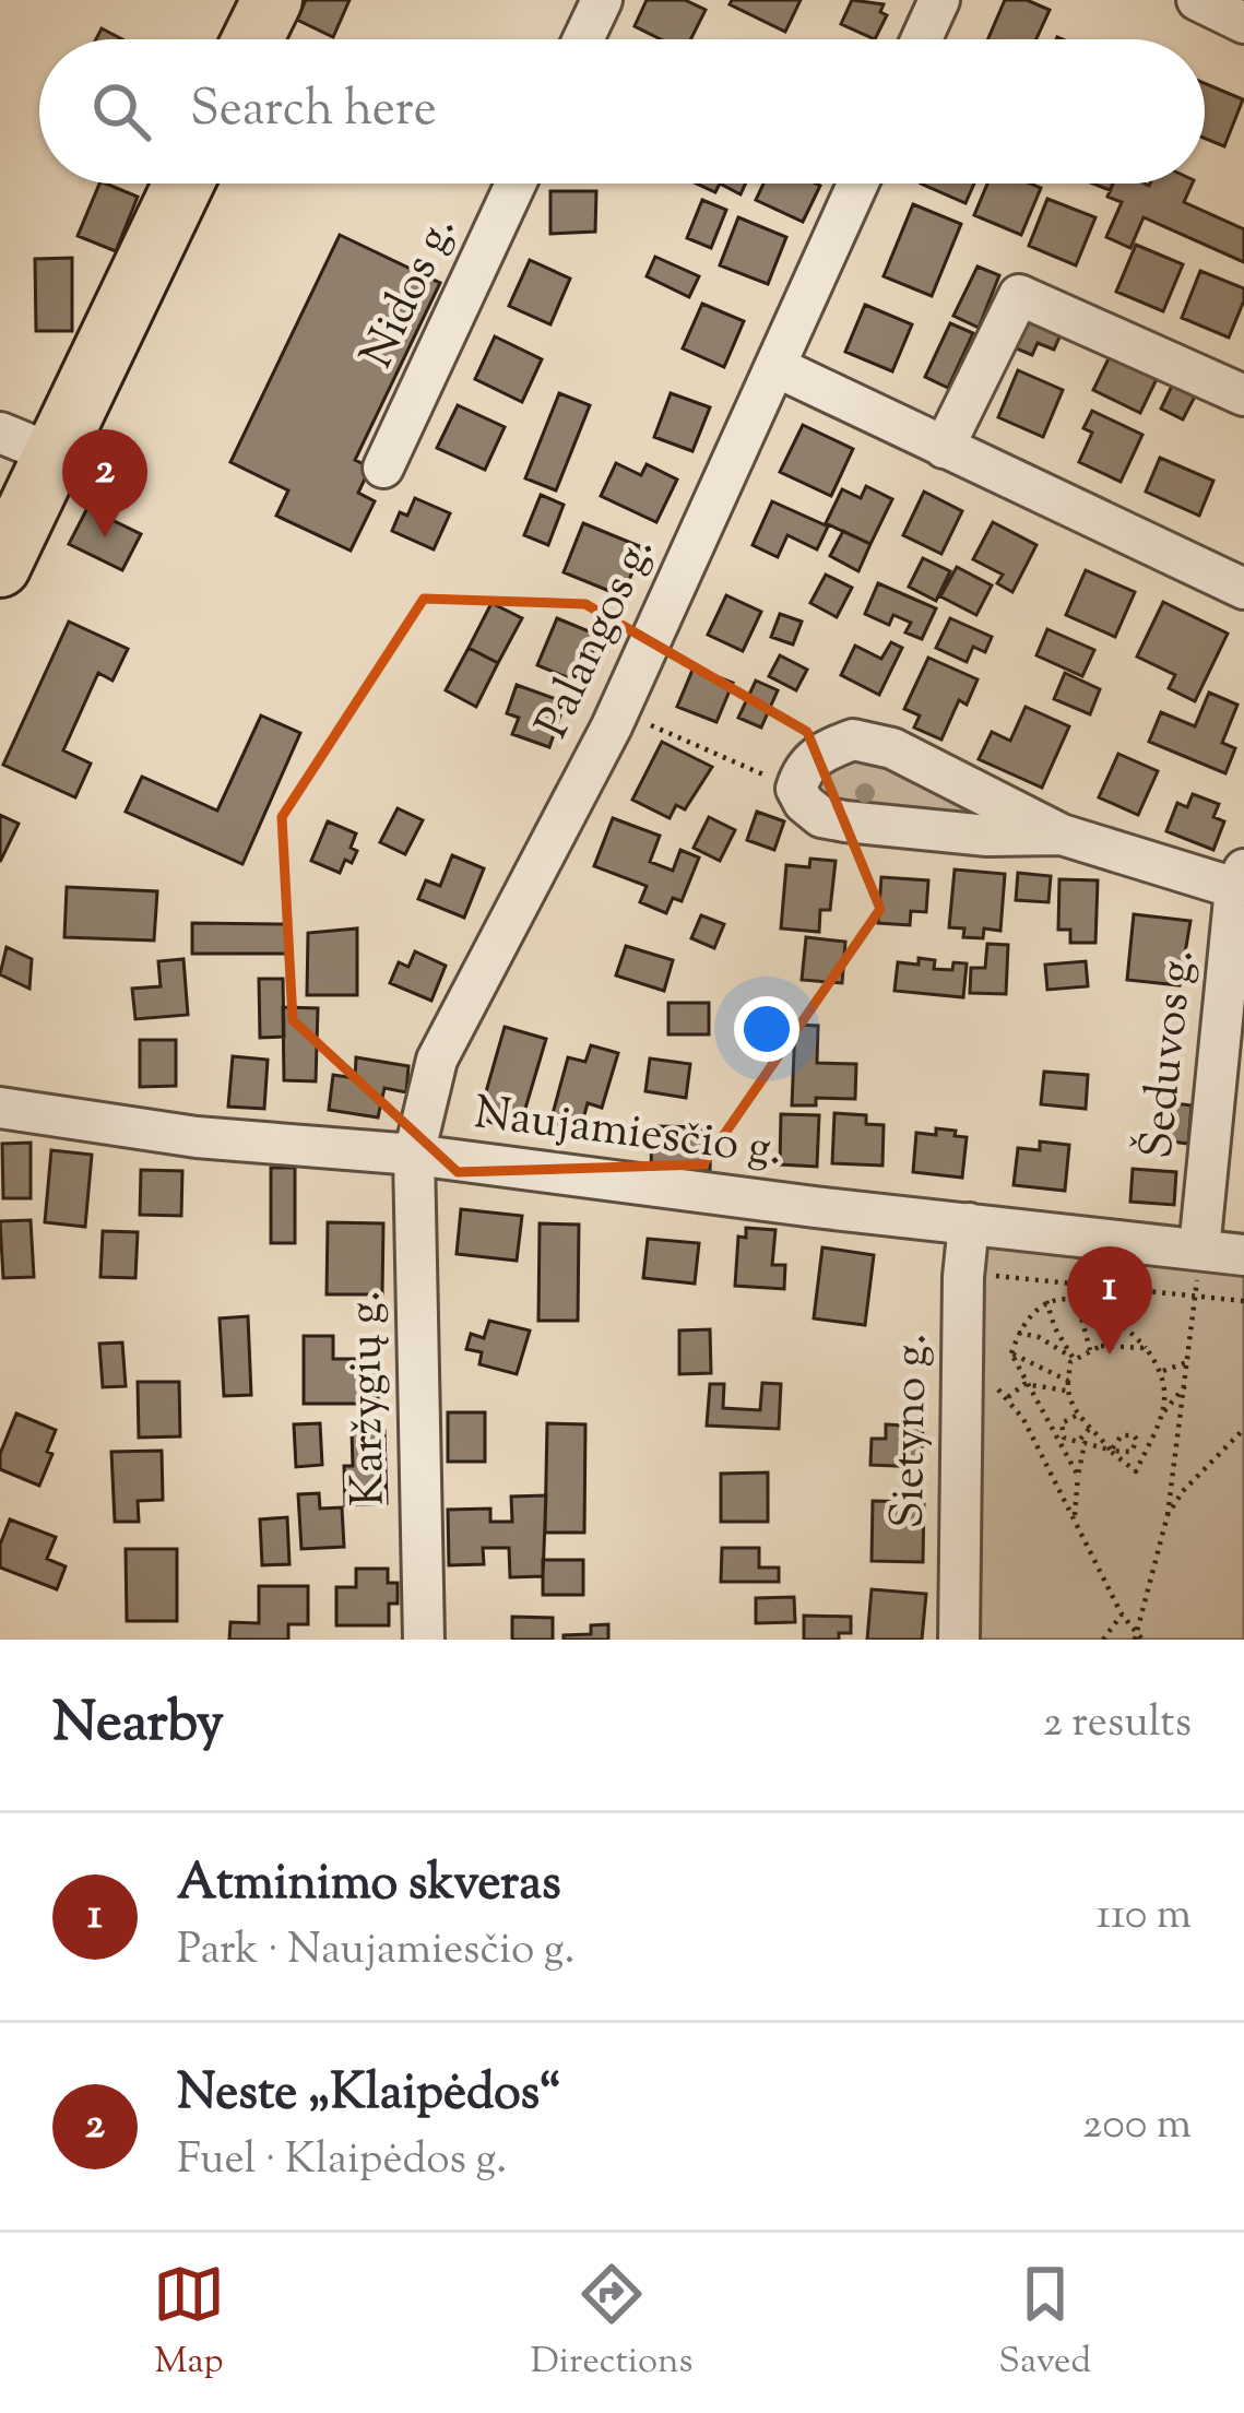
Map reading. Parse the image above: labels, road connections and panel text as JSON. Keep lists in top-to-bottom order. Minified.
{"streets":{"street":["Nidos g.","Palangos g.","Šeduvos g.","Naujamiesčio g.","Karžygių g.","Sietyno g."]},"crossings":[["Palangos g.","Naujamiesčio g."],["Palangos g.","Karžygių g."],["Šeduvos g.","Naujamiesčio g."],["Naujamiesčio g.","Karžygių g."],["Naujamiesčio g.","Sietyno g."]],"page":{"search":"Search here","pins":["2","1"],"heading":["Nearby","2 results"],"list":[{"mark":"1","name":"Atminimo skveras","note":"Park · Naujamiesčio g.","value":"110 m"},{"mark":"2","name":"Neste „Klaipėdos“","note":"Fuel · Klaipėdos g.","value":"200 m"}],"nav":["Map","Directions","Saved"]}}
